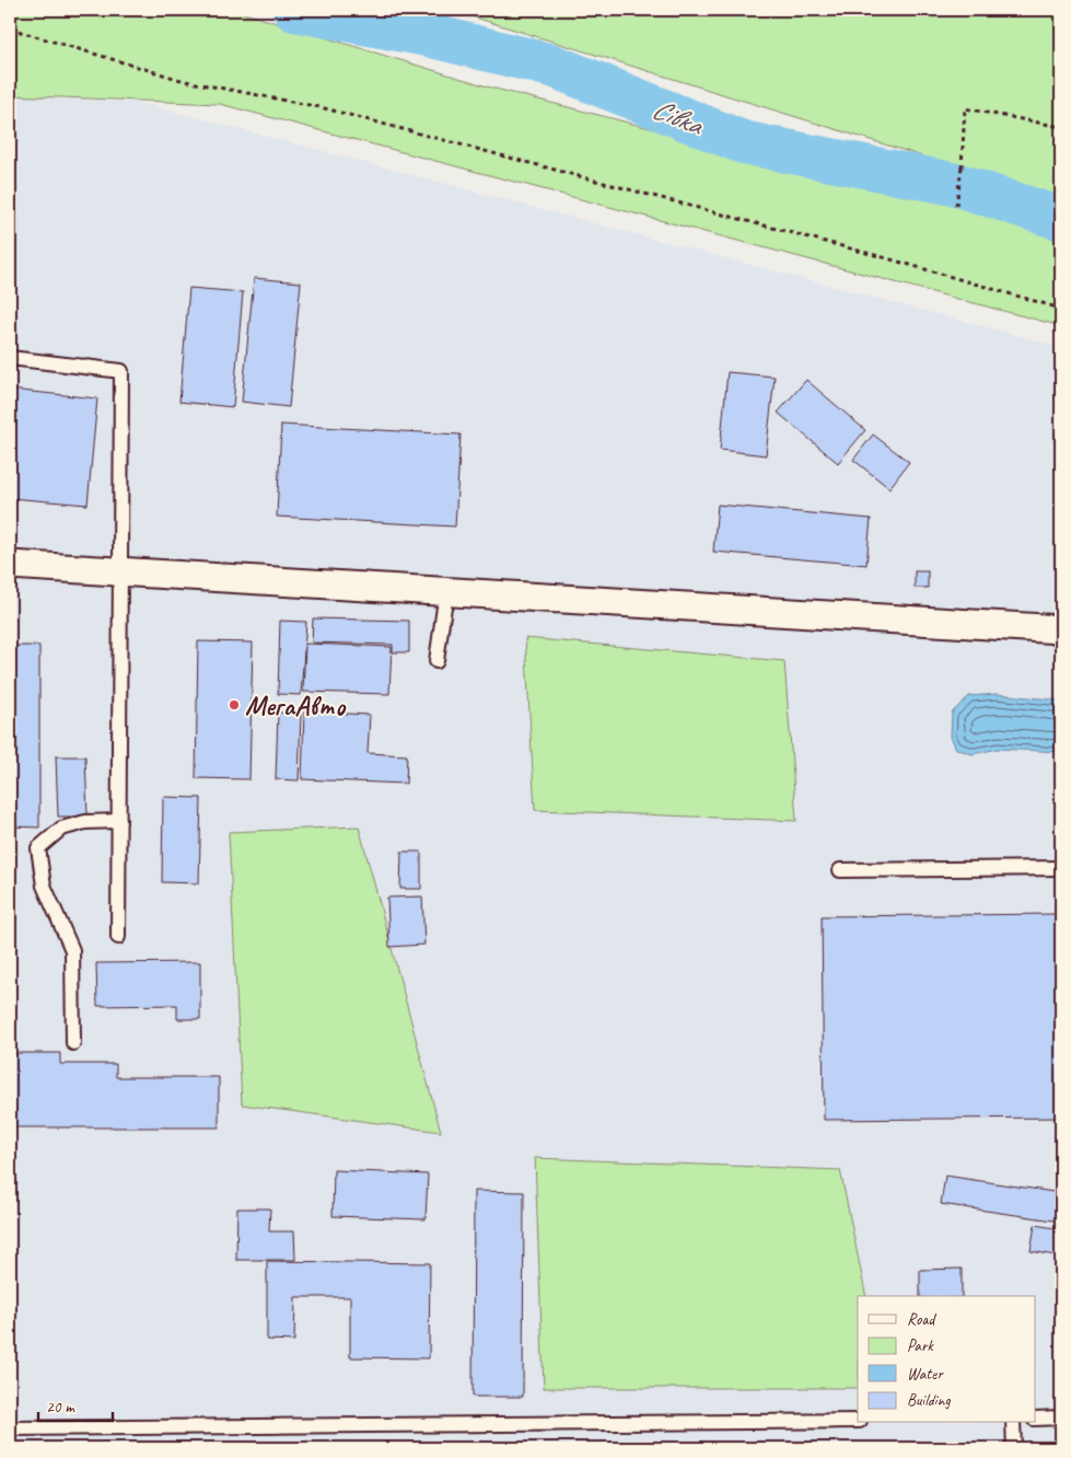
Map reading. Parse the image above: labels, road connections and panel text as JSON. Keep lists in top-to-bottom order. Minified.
{"water":["Сівка"],"places":["МегаАвто"],"legend":["Road","Park","Water","Building"],"scale_bar":"20 m"}
